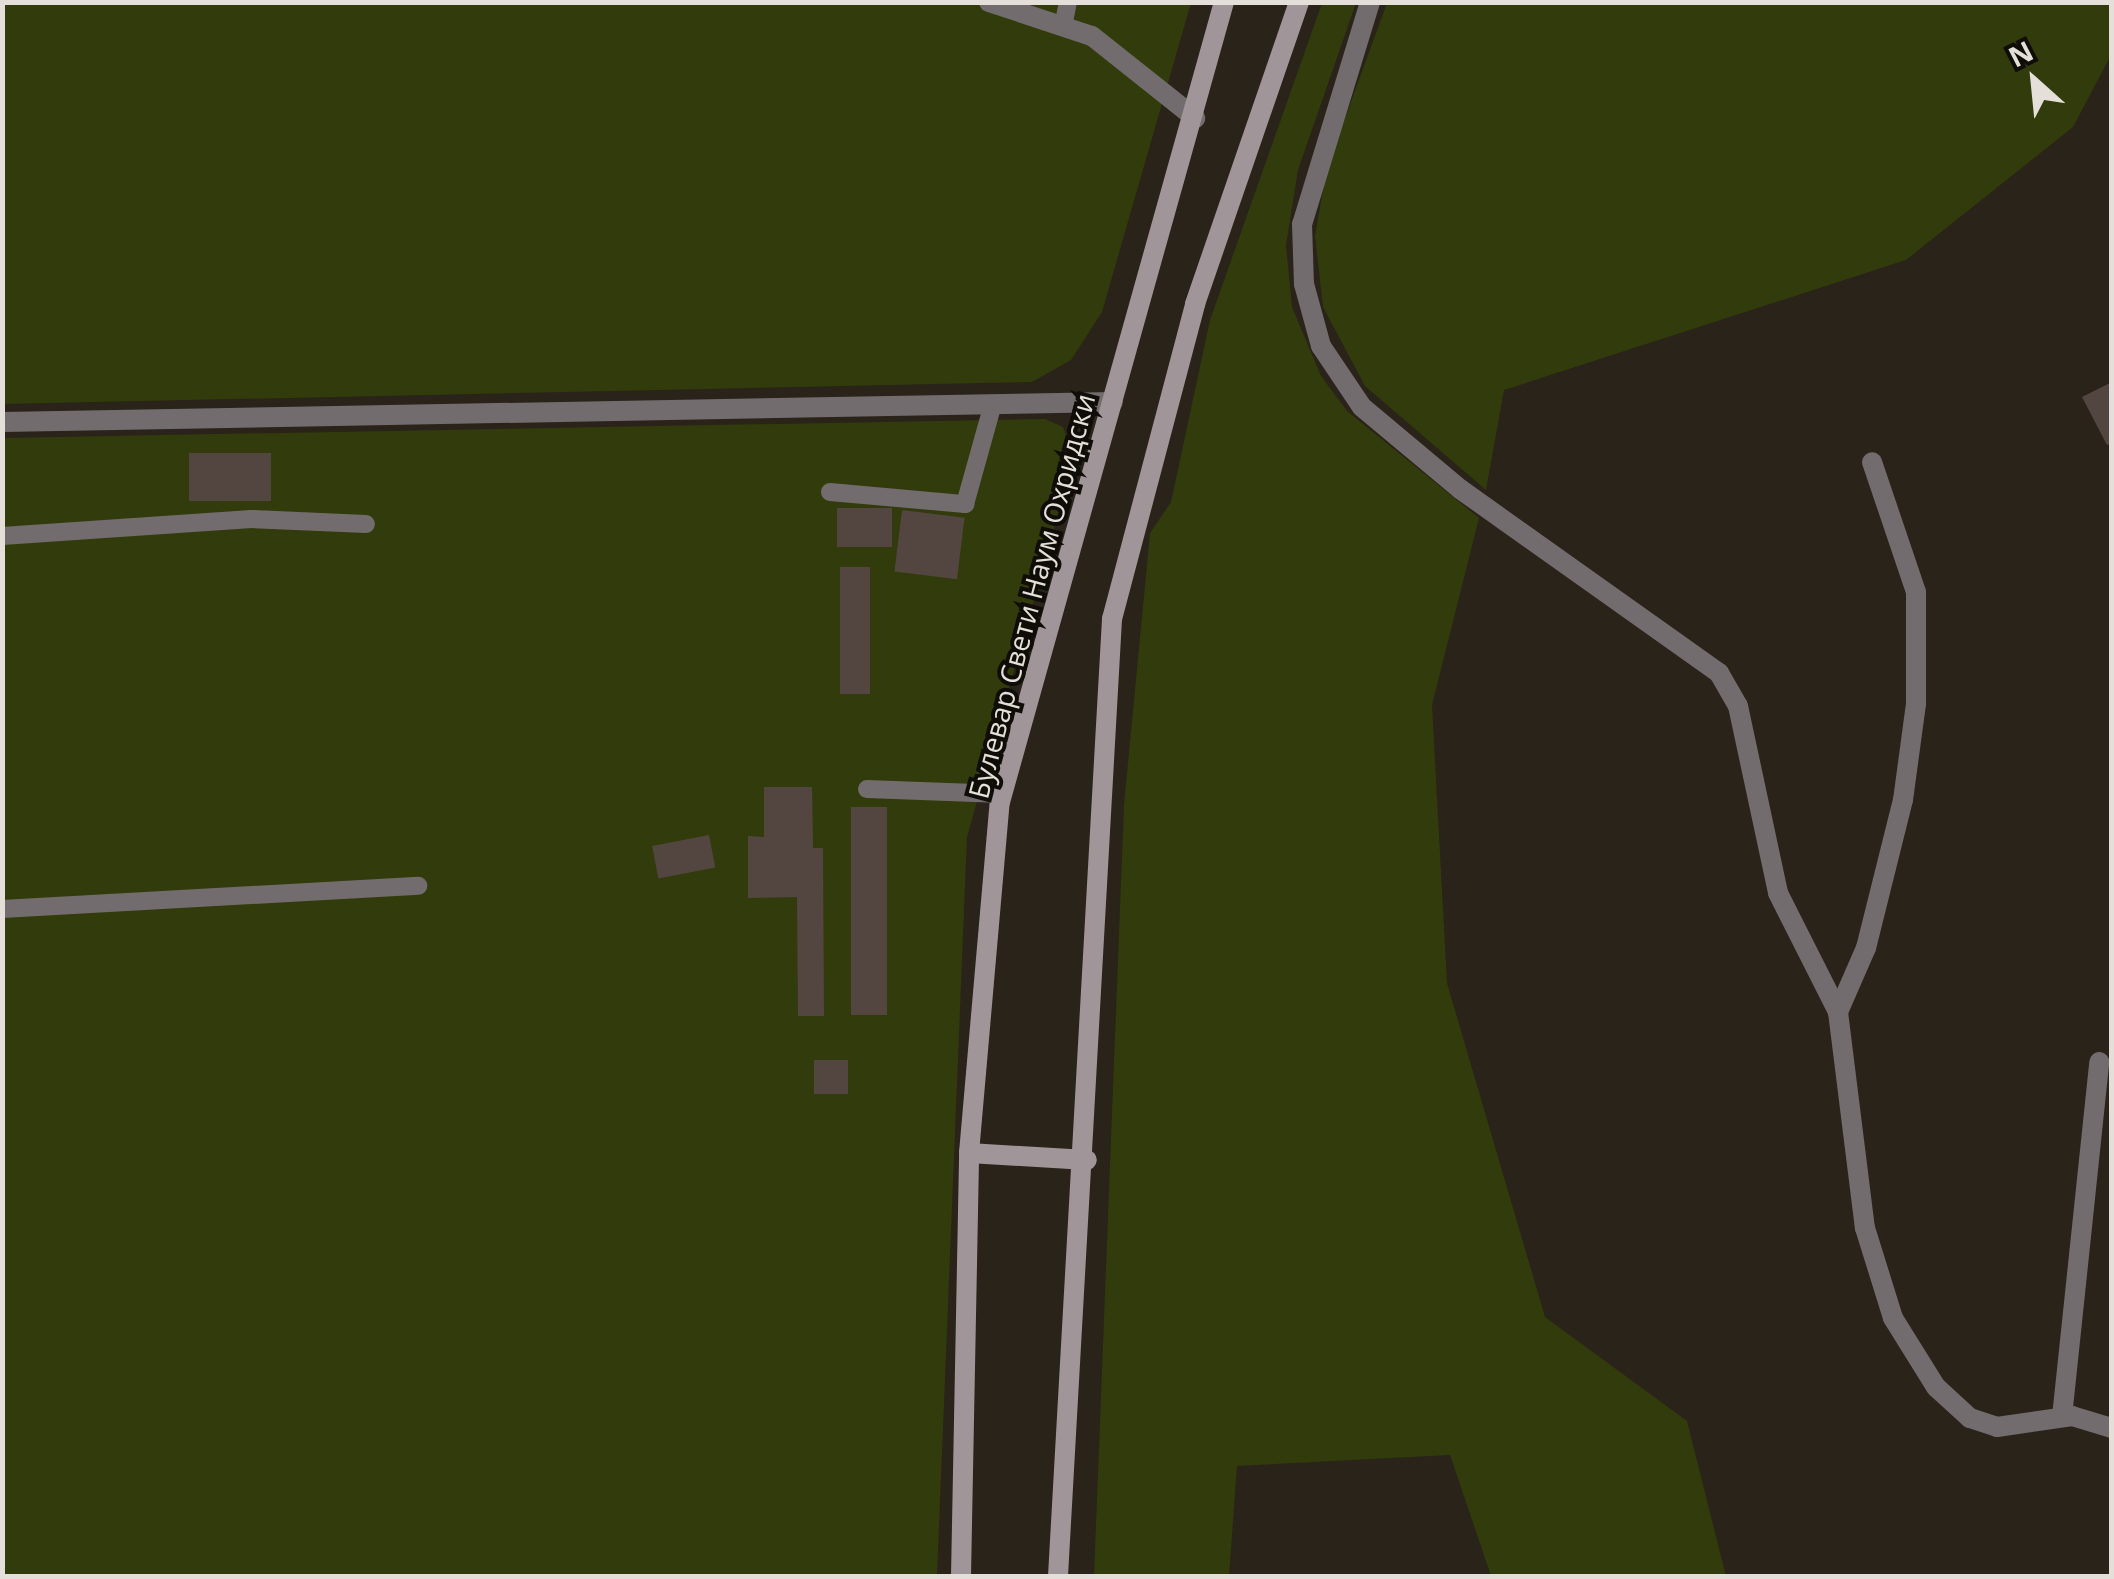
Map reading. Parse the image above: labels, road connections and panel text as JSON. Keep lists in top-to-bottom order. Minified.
{"streets":{"main road":["Булевар Свети Наум Охридски"]},"north":"top left"}
